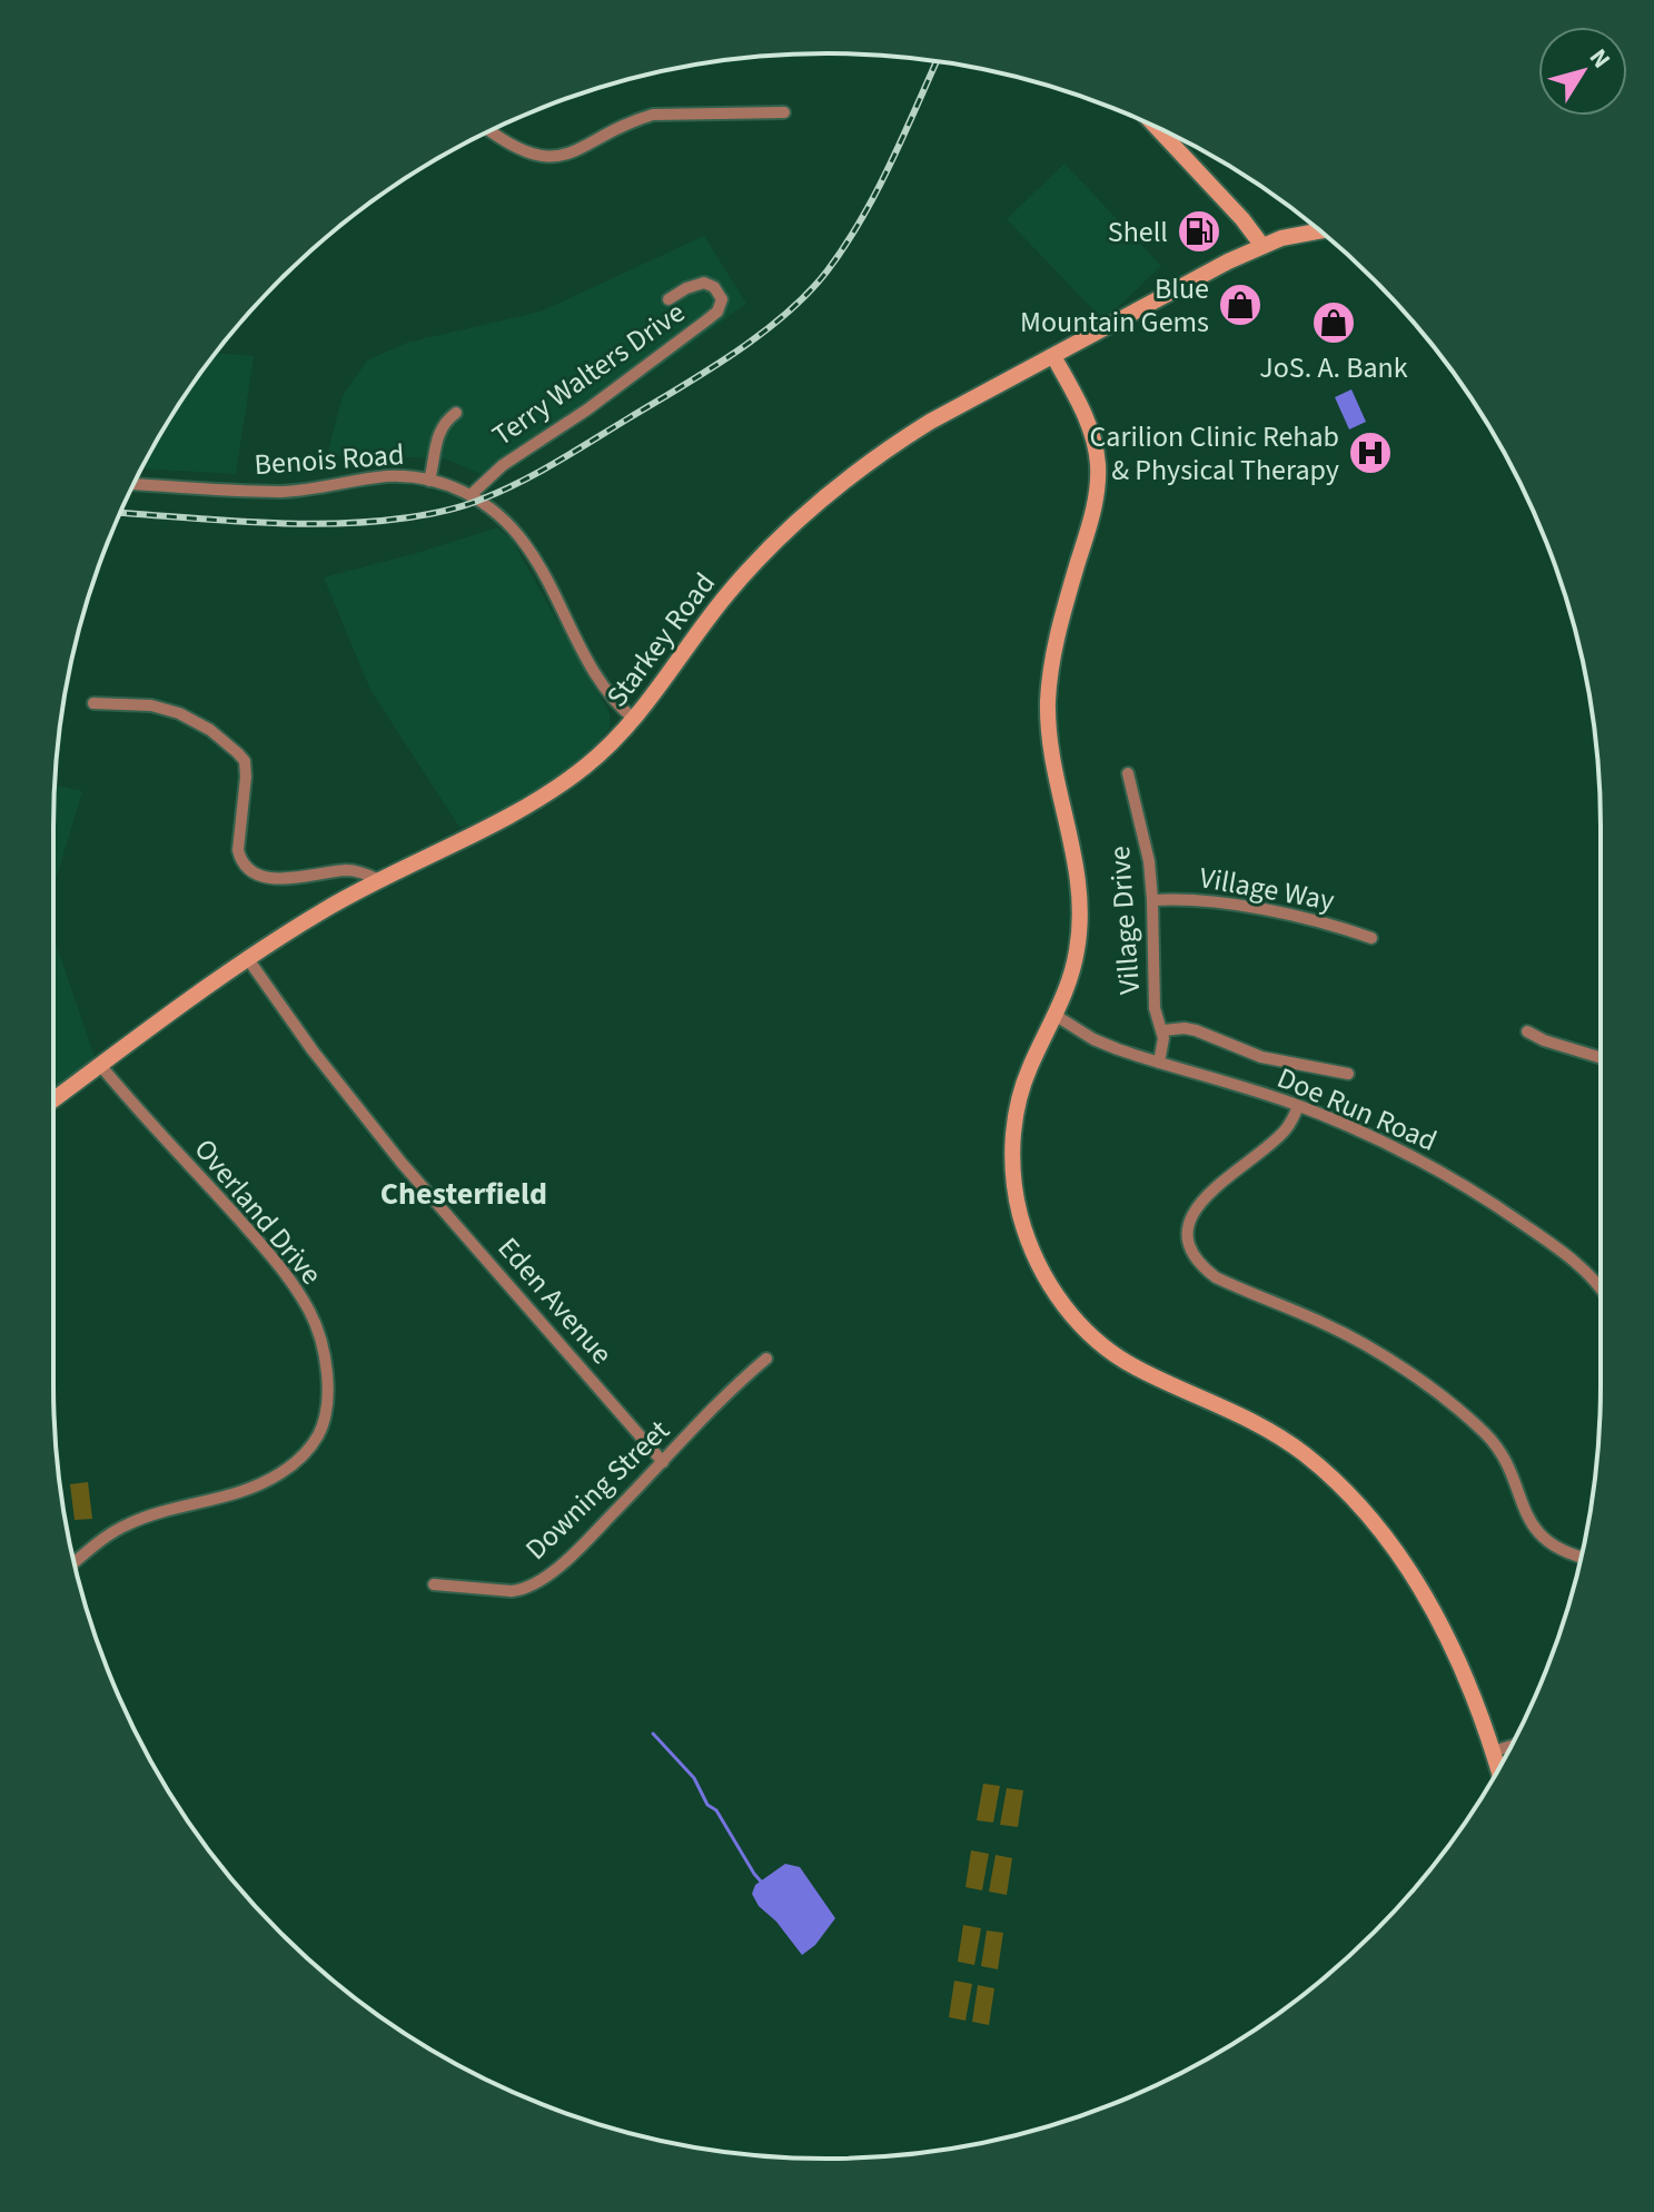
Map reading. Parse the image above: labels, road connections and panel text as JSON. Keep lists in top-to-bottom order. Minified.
{"streets":{"street":["Terry Walters Drive","Benois Road","Starkey Road","Village Way","Village Drive","Doe Run Road","Overland Drive","Eden Avenue","Downing Street"]},"crossings":[["Terry Walters Drive","Benois Road"],["Benois Road","Starkey Road"],["Starkey Road","Overland Drive"],["Starkey Road","Eden Avenue"],["Village Way","Village Drive"],["Village Drive","Doe Run Road"],["Eden Avenue","Downing Street"]],"districts":["Chesterfield"],"places":{"fuel station":["Shell"],"shop":["Blue Mountain Gems","JoS. A. Bank"],"hospital":["Carilion Clinic Rehab & Physical Therapy"]},"north":"top right"}
